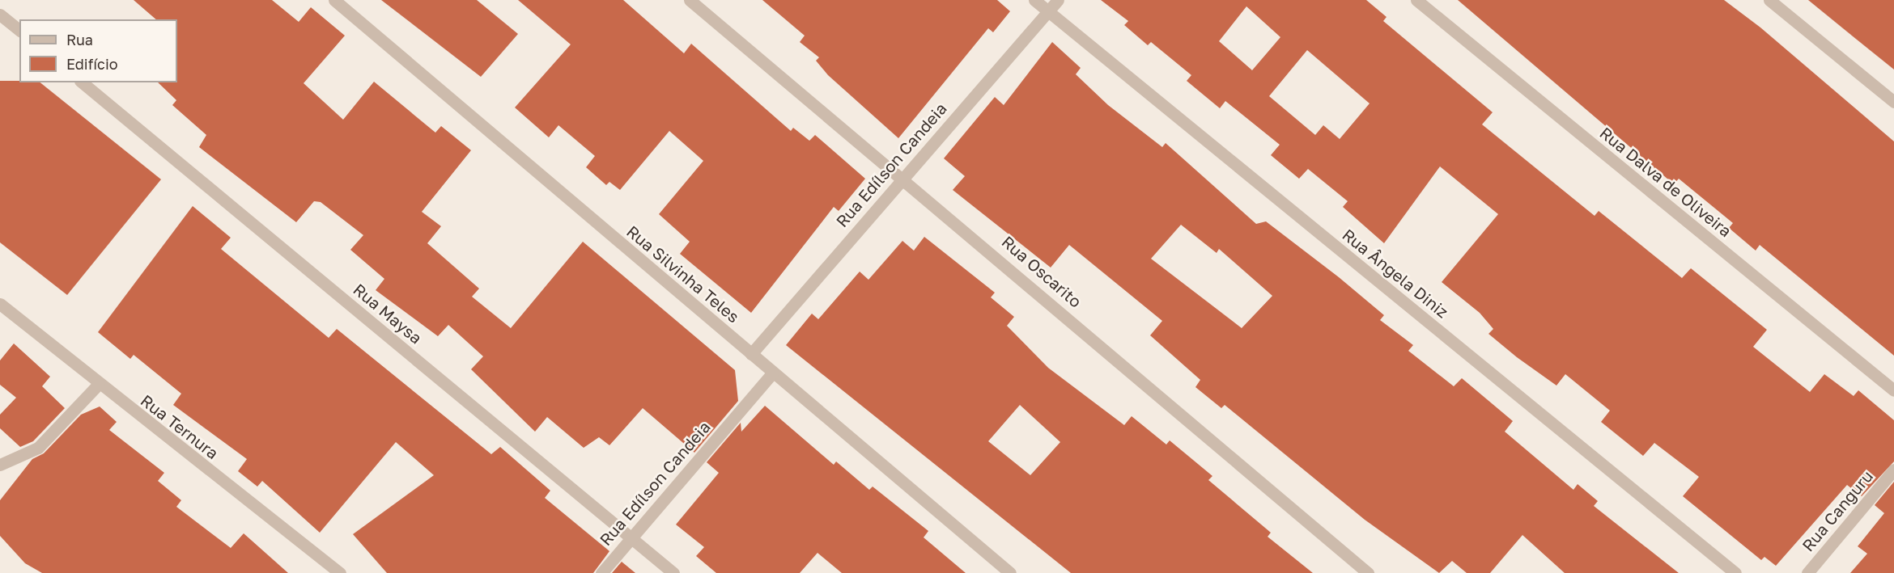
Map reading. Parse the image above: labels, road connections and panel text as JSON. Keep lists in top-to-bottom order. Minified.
{"streets":{"street":["Rua Edílson Candeia","Rua Dalva de Oliveira","Rua Oscarito","Rua Ângela Diniz","Rua Silvinha Teles","Rua Maysa","Rua Ternura","Rua Canguru"]},"crossings":[["Rua Edílson Candeia","Rua Oscarito"],["Rua Edílson Candeia","Rua Ângela Diniz"],["Rua Edílson Candeia","Rua Silvinha Teles"],["Rua Edílson Candeia","Rua Maysa"]],"legend":["Rua","Edifício"]}
